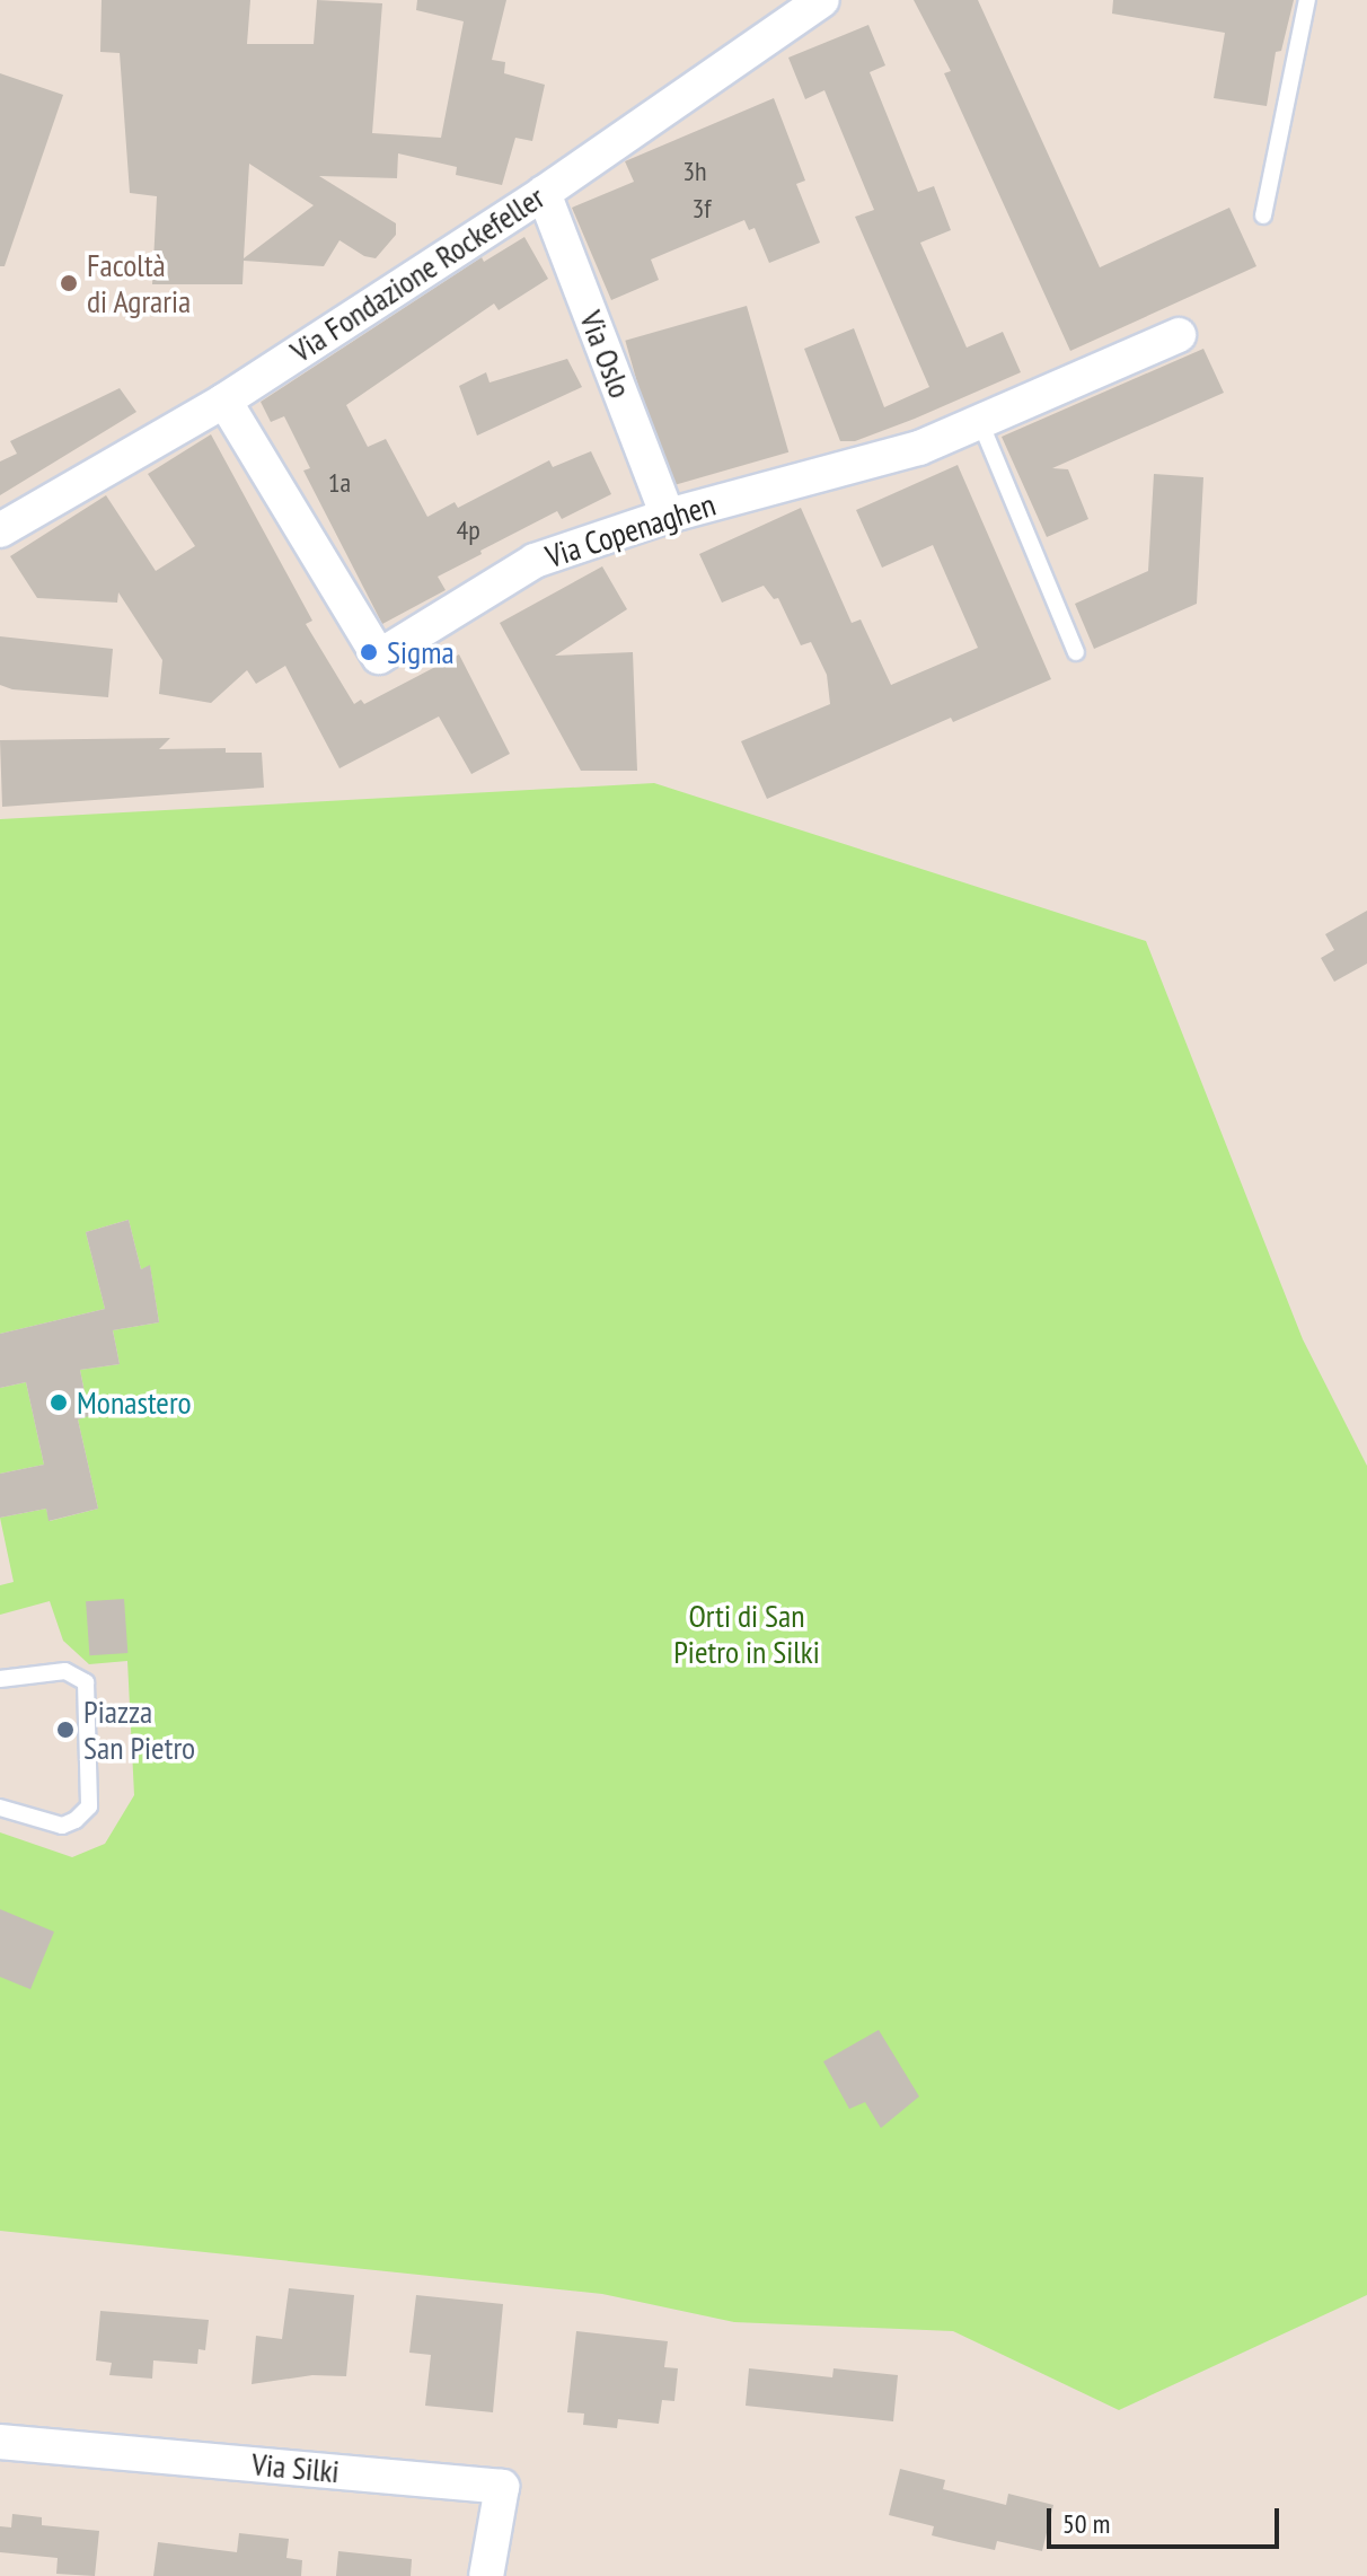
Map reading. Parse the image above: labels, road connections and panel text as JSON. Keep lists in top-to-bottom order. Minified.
{"streets":{"street":["Via Fondazione Rockefeller","Via Oslo","Via Copenaghen","Via Silki"]},"crossings":[["Via Fondazione Rockefeller","Via Oslo"],["Via Fondazione Rockefeller","Via Copenaghen"],["Via Oslo","Via Copenaghen"]],"parks":["Orti di San Pietro in Silki"],"places":["Facoltà di Agraria","Sigma","Monastero","Piazza San Pietro"],"house_numbers":["3h","3f","1a","4p"],"scale_bar":"50 m"}
